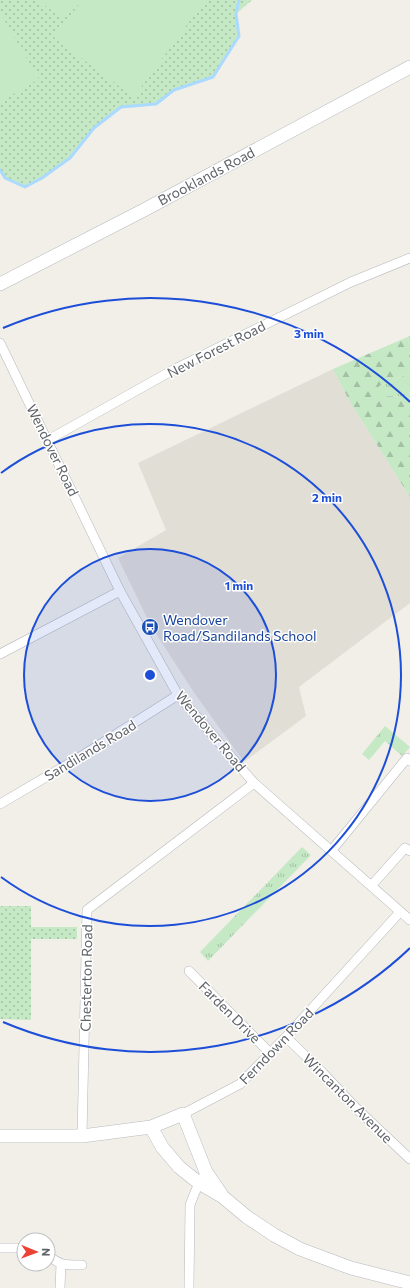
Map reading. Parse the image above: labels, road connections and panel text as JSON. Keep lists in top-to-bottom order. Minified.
{"streets":{"main road":["Brooklands Road","Ferndown Road"],"street":["New Forest Road","Wendover Road","Sandilands Road","Chesterton Road","Farden Drive","Wincanton Avenue"]},"crossings":[["New Forest Road","Wendover Road"],["Wendover Road","Sandilands Road"],["Wendover Road","Chesterton Road"],["Wendover Road","Ferndown Road"],["Chesterton Road","Ferndown Road"],["Farden Drive","Ferndown Road"],["Ferndown Road","Wincanton Avenue"]],"places":{"bus stop":["Wendover Road/Sandilands School"]},"north":"right","rings":["3 min","2 min","1 min"]}
